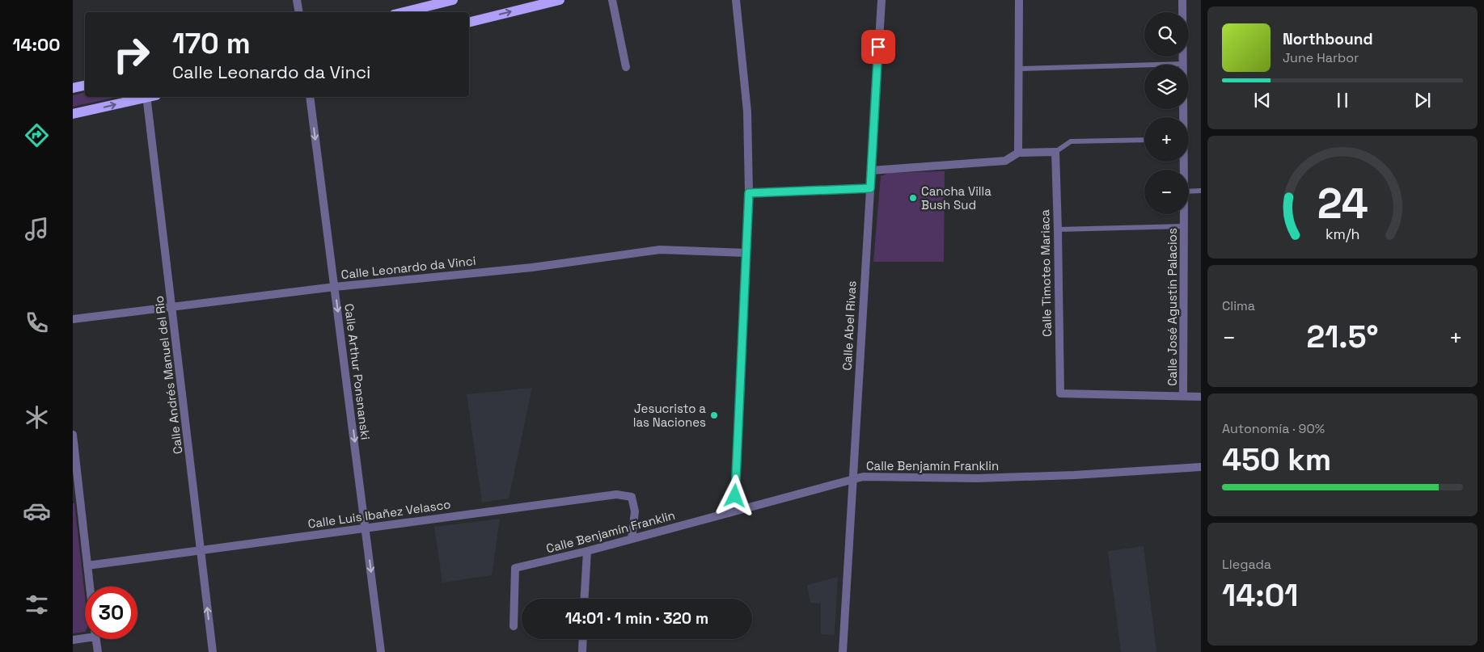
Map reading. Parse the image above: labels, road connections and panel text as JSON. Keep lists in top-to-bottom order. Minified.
{"streets":{"street":["Calle Leonardo da Vinci","Calle Timoteo Mariaca","Calle José Agustín Palacios","Calle Abel Rivas","Calle Arthur Ponsnanski","Calle Andrés Manuel del Rio","Calle Benjamín Franklin","Calle Luis Ibañez Velasco"]},"crossings":[["Calle Leonardo da Vinci","Calle Arthur Ponsnanski"],["Calle Leonardo da Vinci","Calle Andrés Manuel del Rio"],["Calle Timoteo Mariaca","Calle José Agustín Palacios"],["Calle Abel Rivas","Calle Benjamín Franklin"],["Calle Arthur Ponsnanski","Calle Luis Ibañez Velasco"],["Calle Andrés Manuel del Rio","Calle Luis Ibañez Velasco"],["Calle Benjamín Franklin","Calle Luis Ibañez Velasco"]],"one_way":["Calle Arthur Ponsnanski"],"places":["Cancha Villa Bush Sud","Jesucristo a las Naciones"],"page":{"tabs":"14:00","map_buttons":["+","−"],"turn":["170 m","Calle Leonardo da Vinci"],"song":["Northbound","June Harbor"],"tile":["Clima",["Autonomía · 90%","450 km"],["Llegada","14:01"]],"heat":["−","21.5°","+"],"limit":"30","trip":"14:01 · 1 min · 320 m","gauge":["24","km/h"]}}
